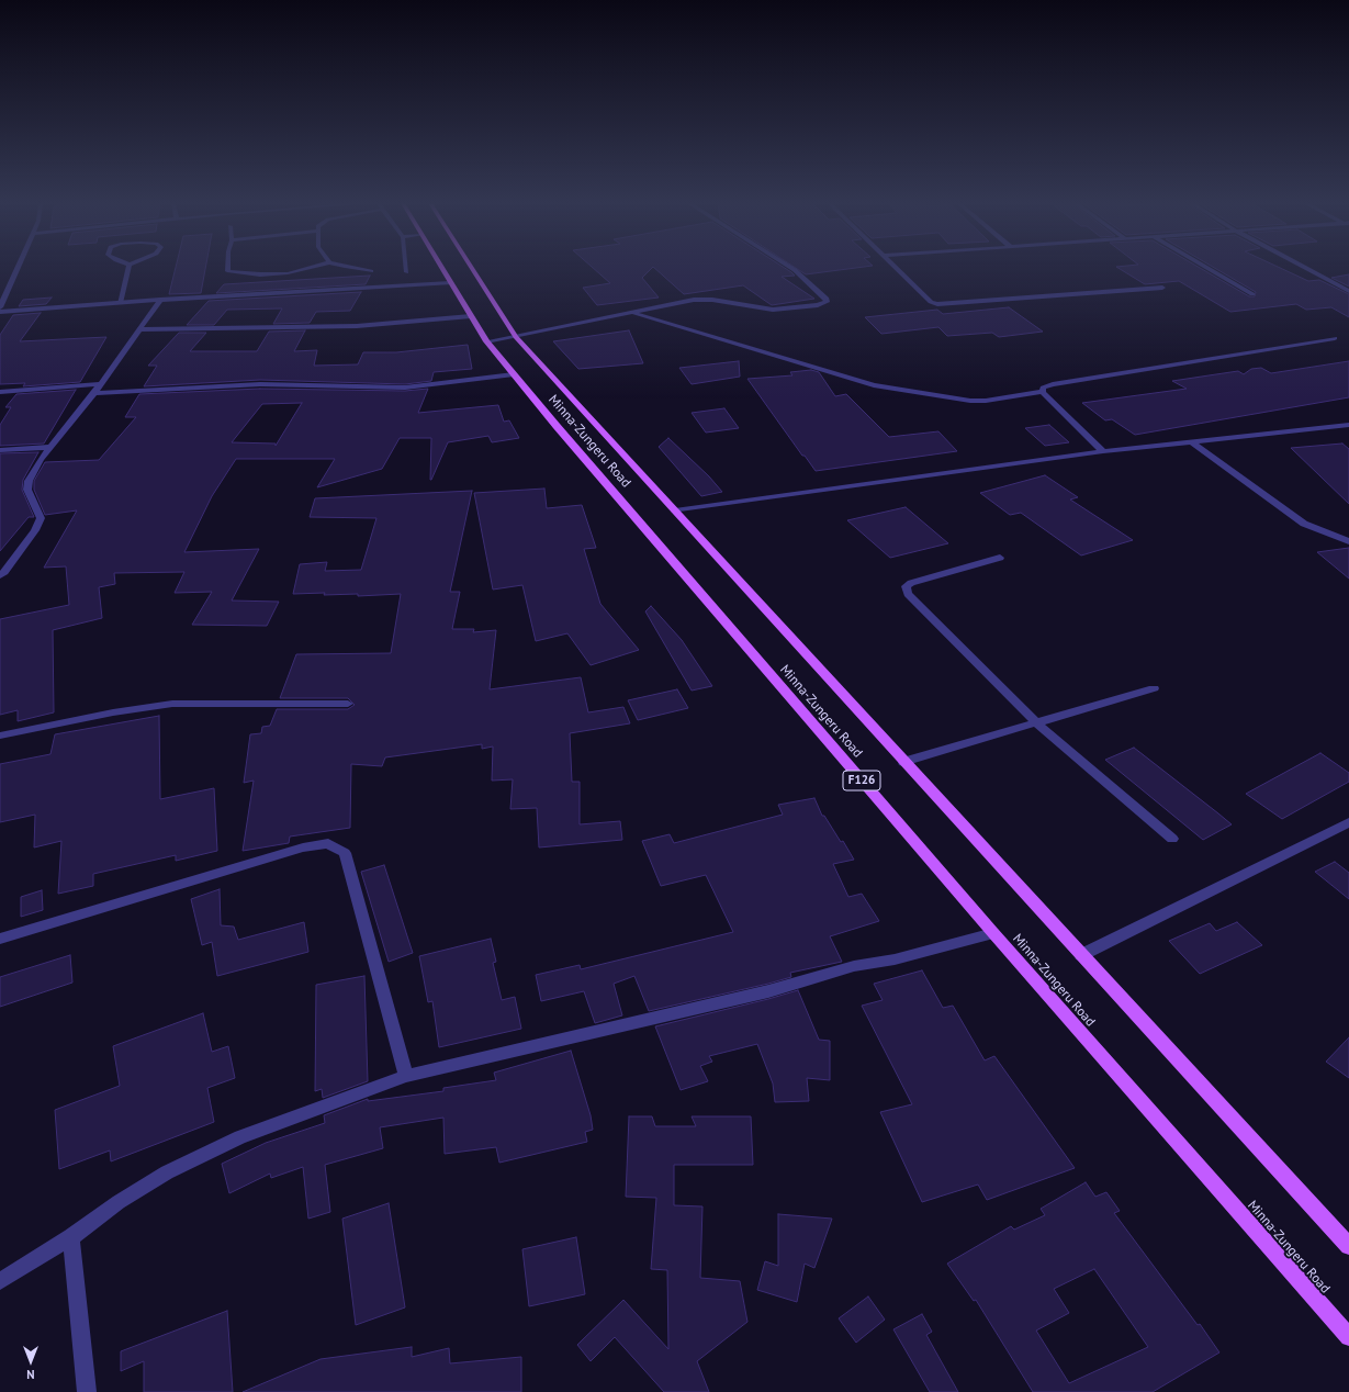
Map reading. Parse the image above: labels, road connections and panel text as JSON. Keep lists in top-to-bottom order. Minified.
{"streets":{"main road":["Minna-Zungeru Road","F126"]},"north":"bottom"}
